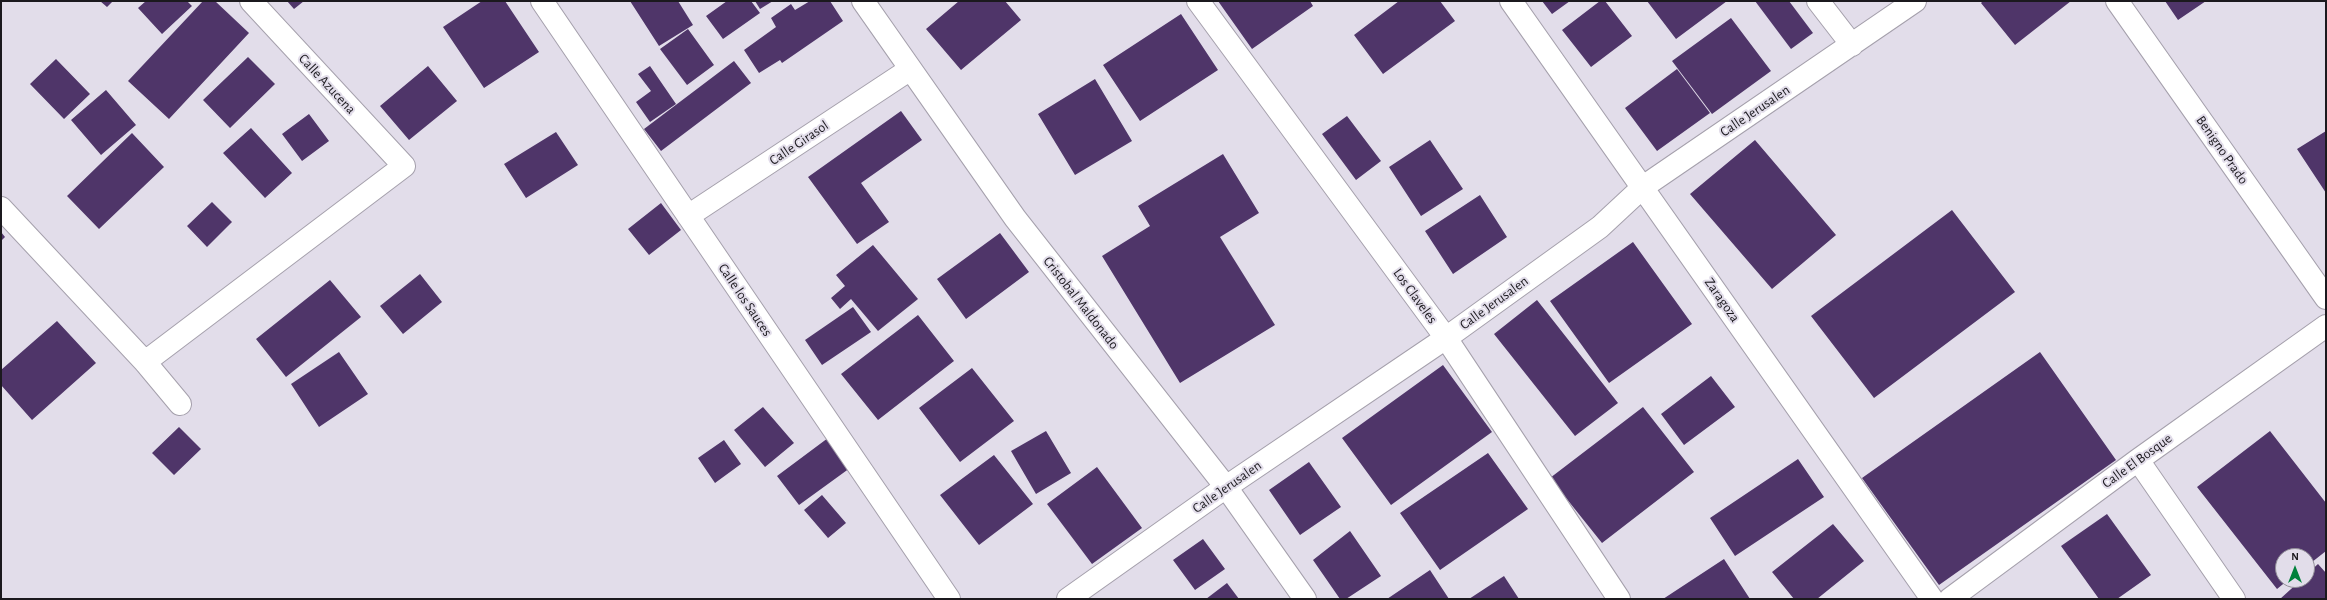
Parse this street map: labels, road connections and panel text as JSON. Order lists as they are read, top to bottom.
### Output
{
  "streets": {
    "street": [
      "Calle Azucena",
      "Calle Jerusalen",
      "Calle Girasol",
      "Benigno Prado",
      "Los Claveles",
      "Calle los Sauces",
      "Zaragoza",
      "Cristobal Maldonado",
      "Calle El Bosque"
    ]
  },
  "crossings": [
    ["Calle Jerusalen", "Los Claveles"],
    ["Calle Jerusalen", "Zaragoza"],
    ["Calle Jerusalen", "Cristobal Maldonado"],
    ["Calle Girasol", "Calle los Sauces"],
    ["Calle Girasol", "Cristobal Maldonado"]
  ],
  "north": "top"
}
